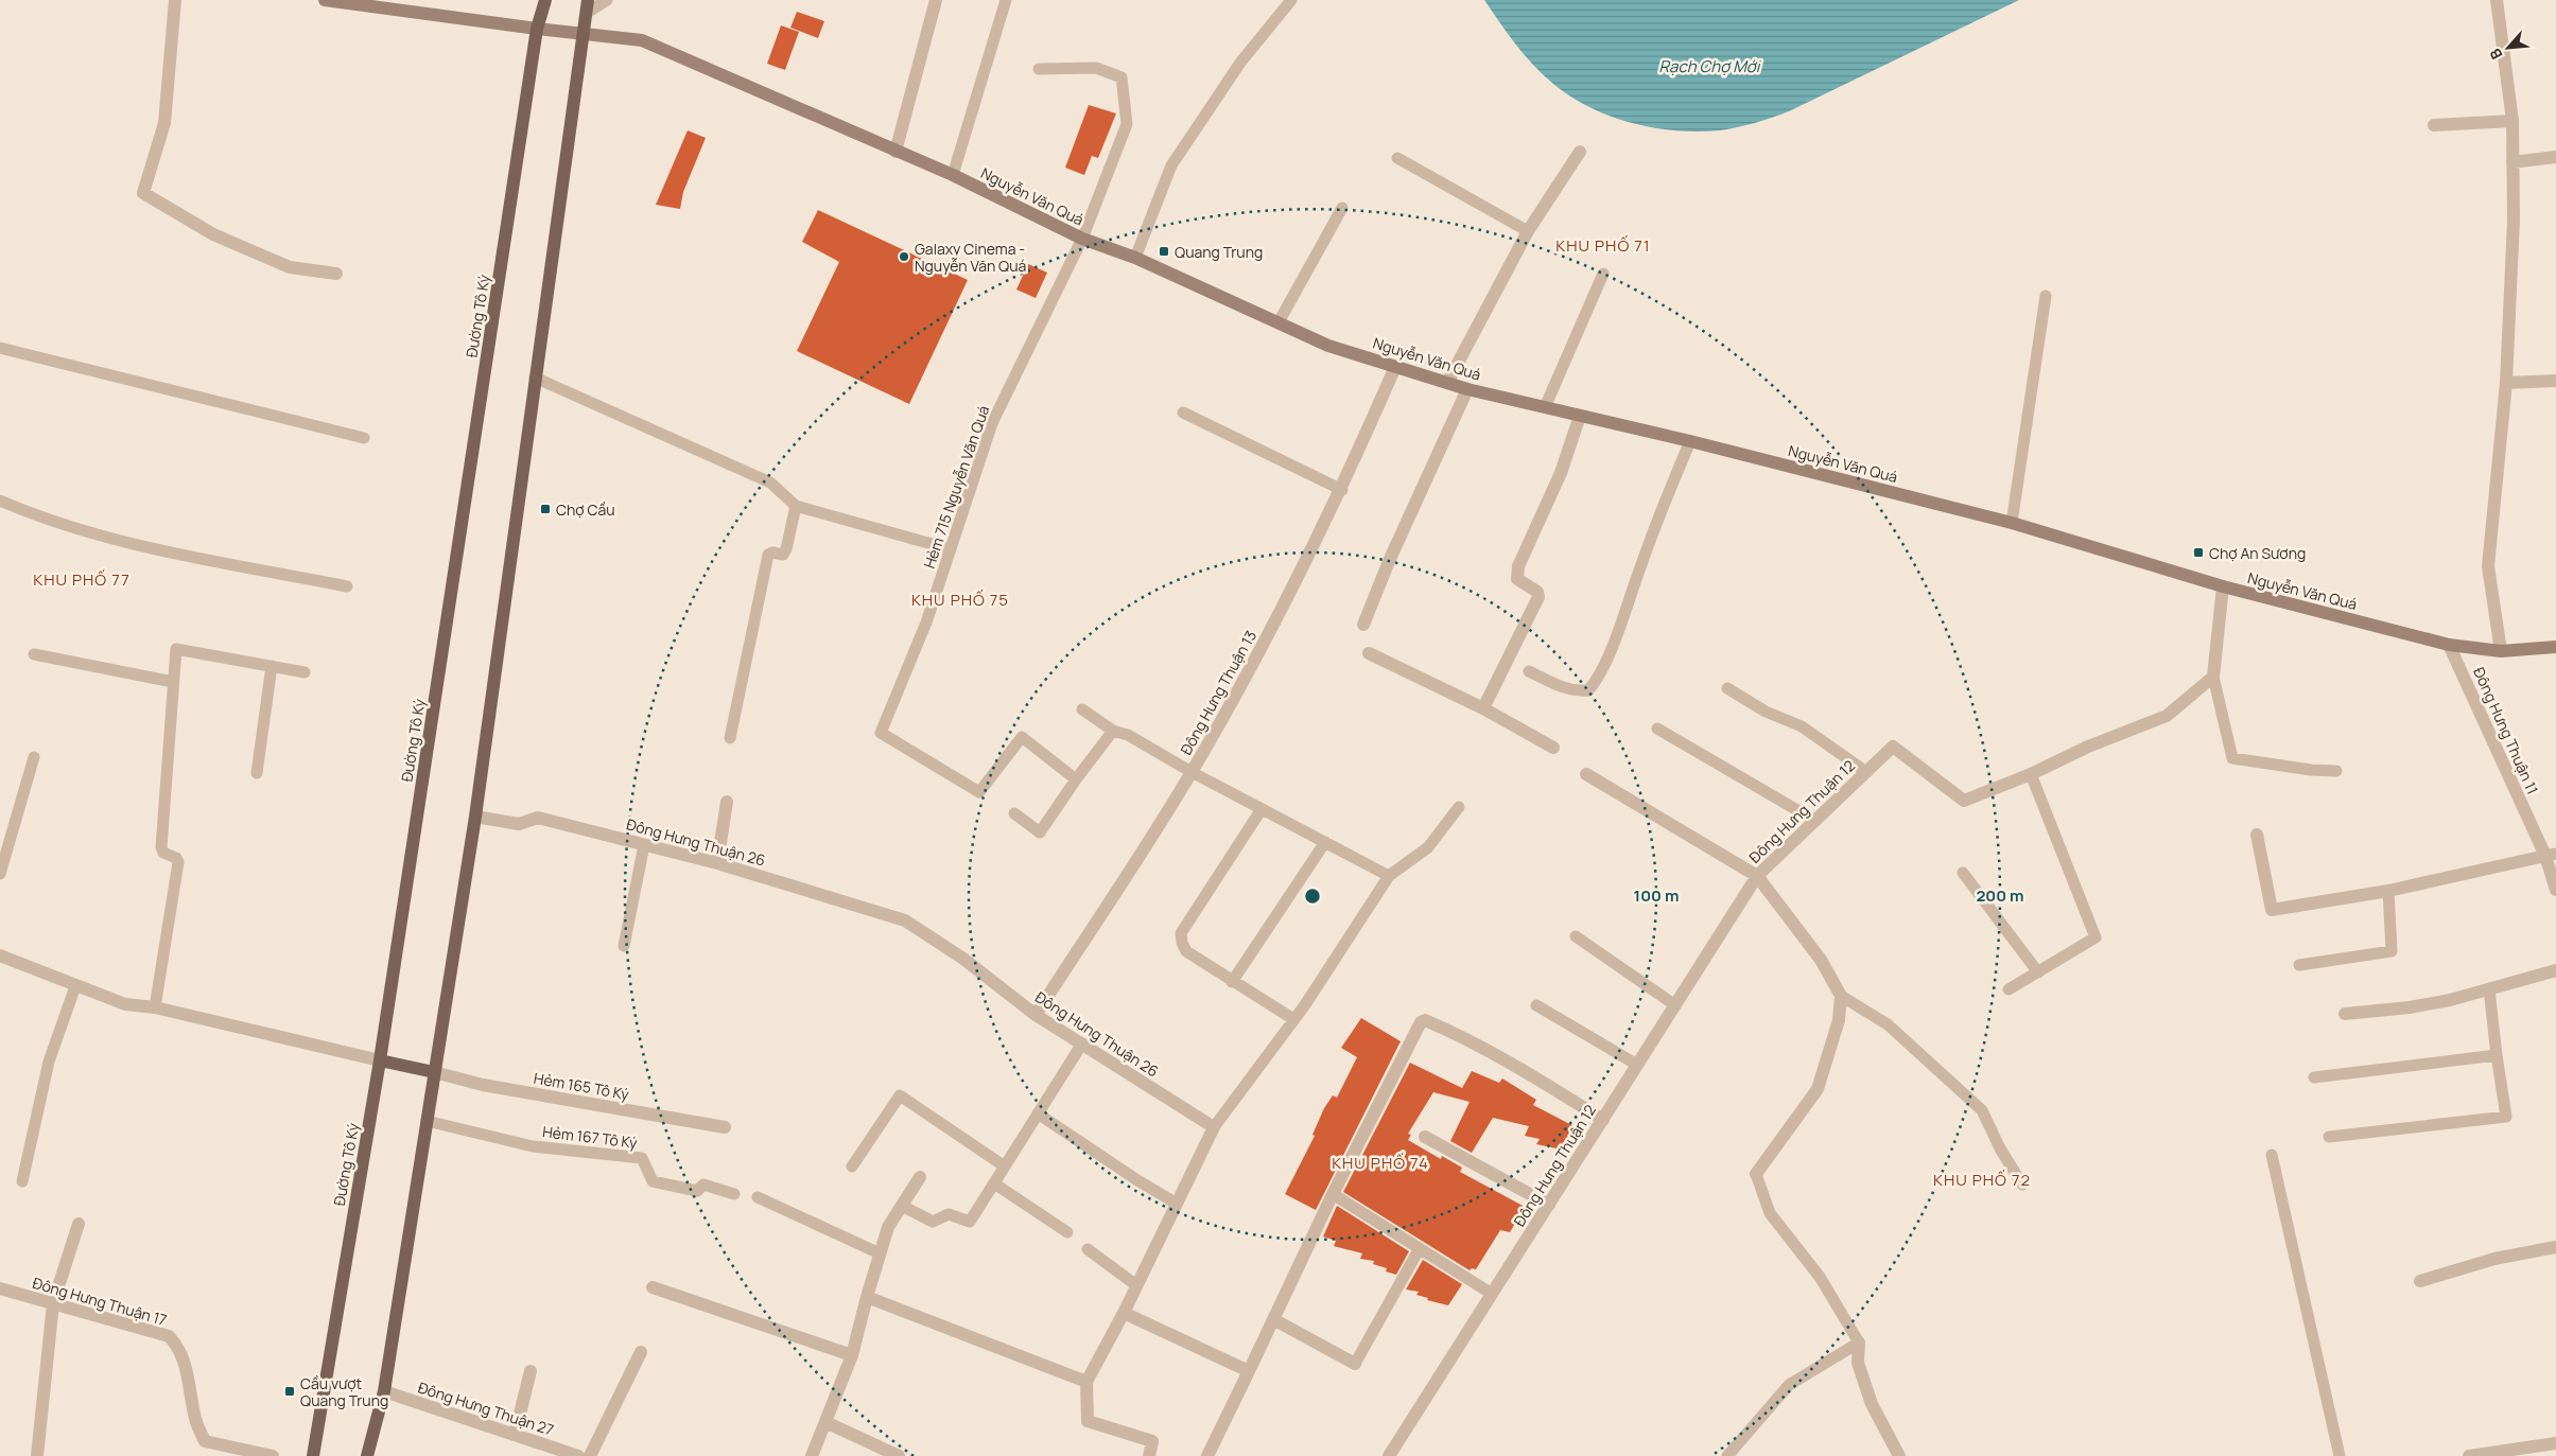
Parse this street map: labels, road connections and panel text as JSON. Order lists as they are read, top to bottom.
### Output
{
  "streets": {
    "main road": ["Nguyễn Văn Quá", "Đường Tô Ký"],
    "street": [
      "Đông Hưng Thuận 13",
      "Đông Hưng Thuận 11",
      "Đông Hưng Thuận 12",
      "Đông Hưng Thuận 26",
      "Hẻm 165 Tô Ký",
      "Đông Hưng Thuận 17",
      "Đông Hưng Thuận 27"
    ],
    "lane": ["Hẻm 715 Nguyễn Văn Quá", "Hẻm 167 Tô Ký"]
  },
  "crossings": [
    ["Nguyễn Văn Quá", "Đường Tô Ký"],
    ["Nguyễn Văn Quá", "Hẻm 715 Nguyễn Văn Quá"],
    ["Nguyễn Văn Quá", "Đông Hưng Thuận 13"],
    ["Nguyễn Văn Quá", "Đông Hưng Thuận 11"],
    ["Đông Hưng Thuận 13", "Đông Hưng Thuận 26"]
  ],
  "districts": [
    "KHU PHỐ 71",
    "KHU PHỐ 77",
    "KHU PHỐ 75",
    "KHU PHỐ 74",
    "KHU PHỐ 72"
  ],
  "water": ["Rạch Chợ Mới"],
  "places": {
    "transit": [
      "Quang Trung",
      "Chợ Cầu",
      "Chợ An Sương",
      "Cầu vượt Quang Trung"
    ],
    "other": ["Galaxy Cinema - Nguyễn Văn Quá"]
  },
  "north": "bottom left",
  "rings": ["100 m", "200 m"]
}
